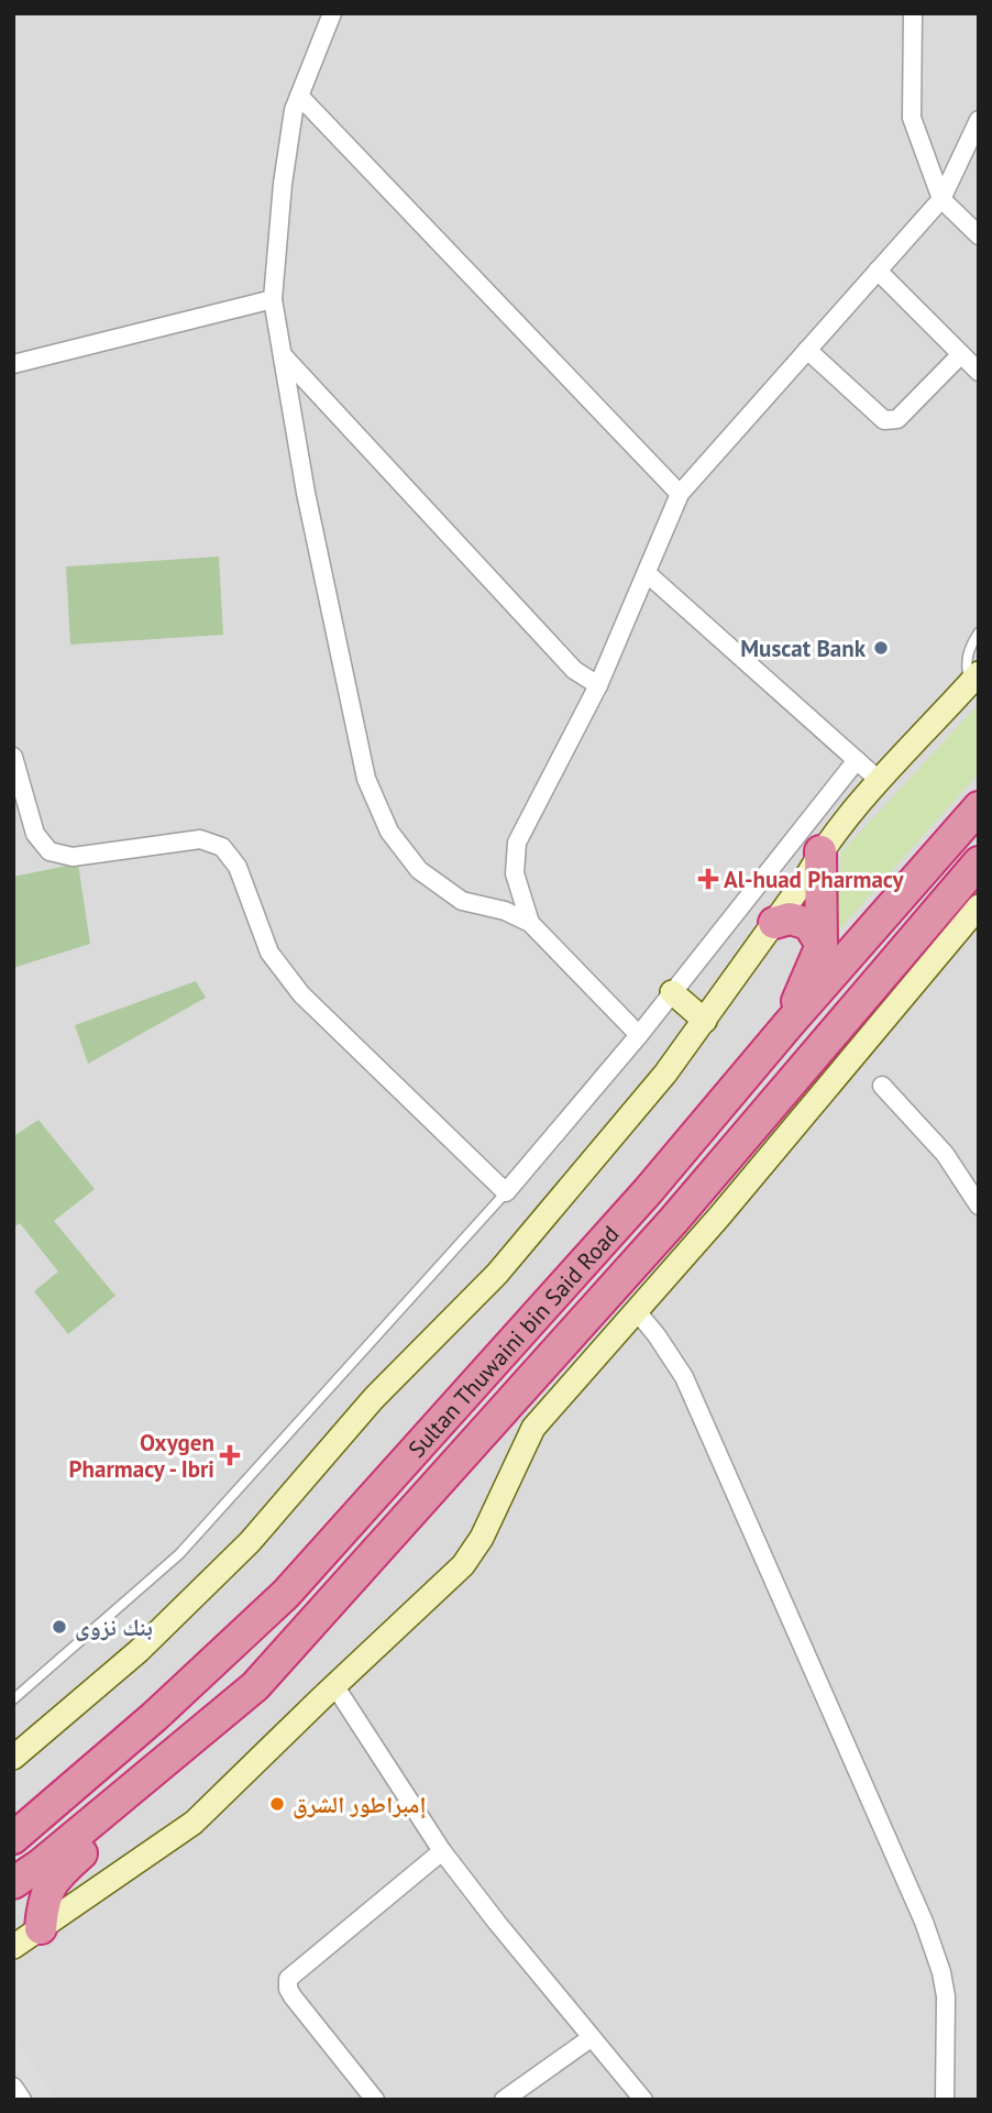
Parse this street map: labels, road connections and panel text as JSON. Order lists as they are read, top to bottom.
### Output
{
  "streets": {
    "highway": ["Sultan Thuwaini bin Said Road"]
  },
  "places": {
    "other": ["Muscat Bank", "بنك نزوى", "إمبراطور الشرق"],
    "health": ["Al-huad Pharmacy", "Oxygen Pharmacy - Ibri"]
  }
}
